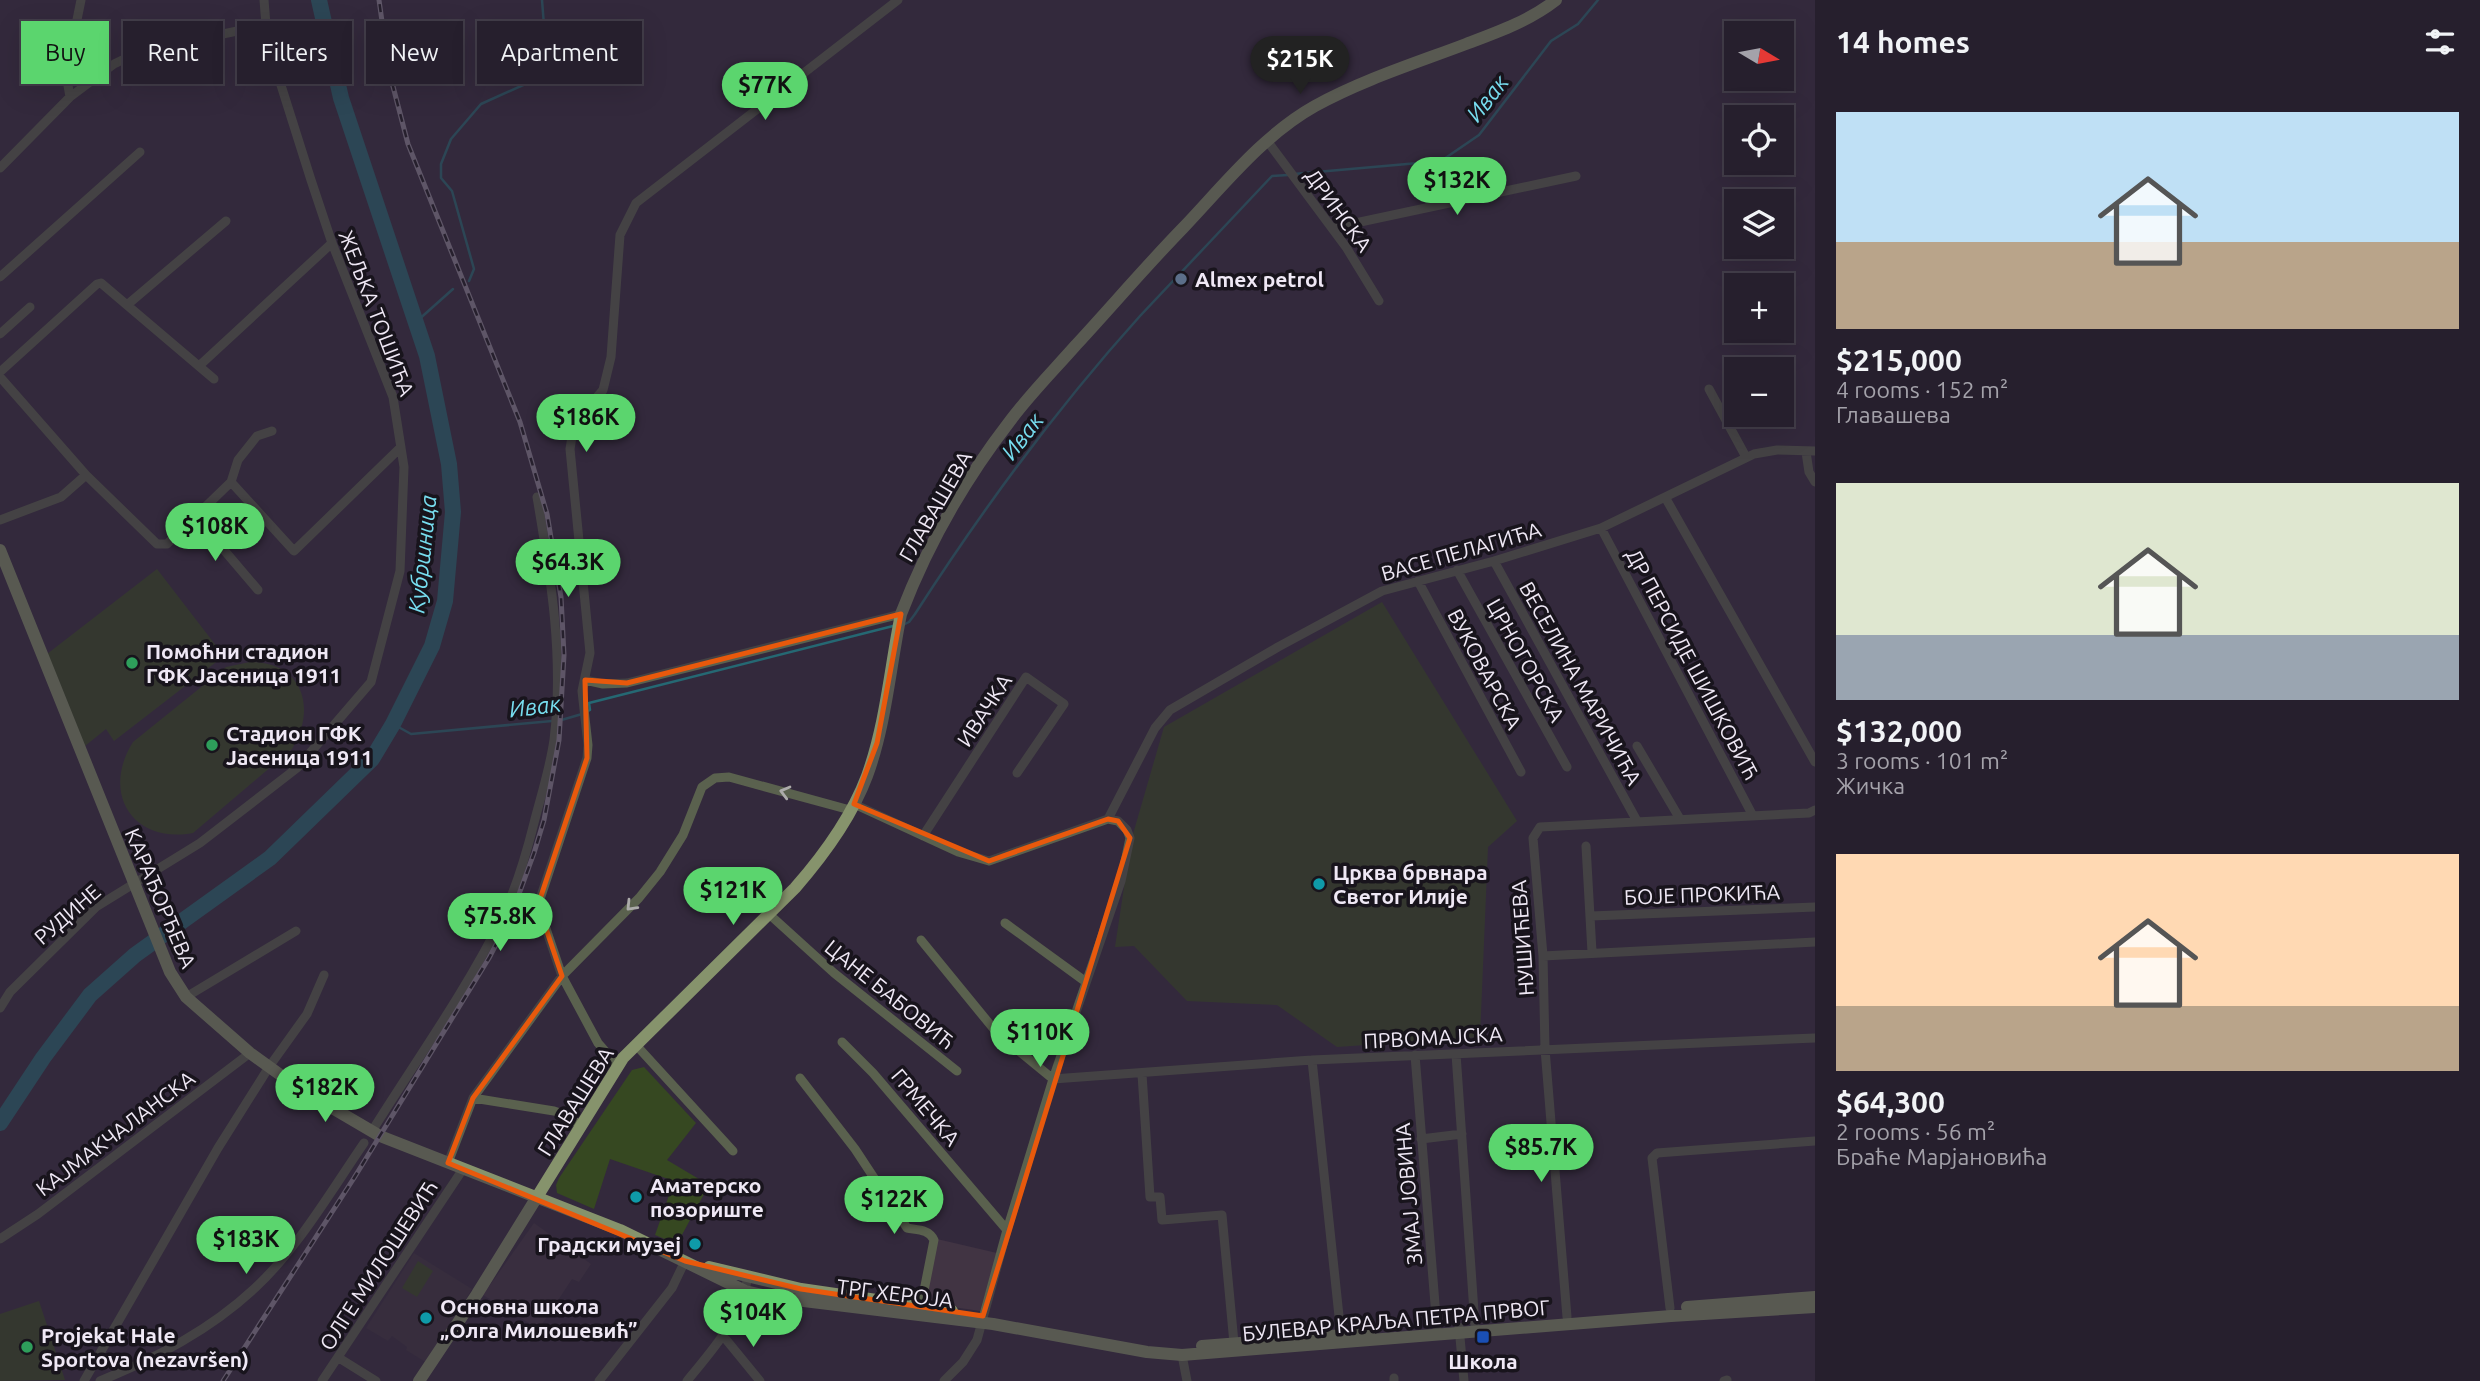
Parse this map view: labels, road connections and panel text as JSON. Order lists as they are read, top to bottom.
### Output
{
  "streets": {
    "main road": [
      "ГЛАВАШЕВА",
      "КАРАЂОРЂЕВА",
      "ТРГ ХЕРОЈА",
      "БУЛЕВАР КРАЉА ПЕТРА ПРВОГ"
    ],
    "street": [
      "ДРИНСКА",
      "ЖЕЉКА ТОШИЋА",
      "ВАСЕ ПЕЛАГИЋА",
      "ЦРНОГОРСКА",
      "ДР ПЕРСИДЕ ШИШКОВИЋ",
      "ВУКОВАРСКА",
      "ВЕСЕЛИНА МАРИЧИЋА",
      "ИВАЧКА",
      "БОЈЕ ПРОКИЋА",
      "РУДИНЕ",
      "НУШИЋЕВА",
      "ЦАНЕ БАБОВИЋ",
      "ПРВОМАЈСКА",
      "ГРМЕЧКА",
      "КАЈМАКЧАЛАНСКА",
      "ЗМАЈ ЈОВИНА",
      "ОЛГЕ МИЛОШЕВИЋ"
    ]
  },
  "crossings": [
    ["ДРИНСКА", "ГЛАВАШЕВА"],
    ["ЖЕЉКА ТОШИЋА", "КАРАЂОРЂЕВА"],
    ["ЖЕЉКА ТОШИЋА", "РУДИНЕ"],
    ["ГЛАВАШЕВА", "КАРАЂОРЂЕВА"],
    ["ГЛАВАШЕВА", "ЦАНЕ БАБОВИЋ"],
    ["ГЛАВАШЕВА", "ТРГ ХЕРОЈА"],
    ["ВАСЕ ПЕЛАГИЋА", "ЦРНОГОРСКА"],
    ["ВАСЕ ПЕЛАГИЋА", "ДР ПЕРСИДЕ ШИШКОВИЋ"],
    ["ВАСЕ ПЕЛАГИЋА", "ВУКОВАРСКА"],
    ["ВАСЕ ПЕЛАГИЋА", "ВЕСЕЛИНА МАРИЧИЋА"],
    ["ВЕСЕЛИНА МАРИЧИЋА", "НУШИЋЕВА"],
    ["КАРАЂОРЂЕВА", "РУДИНЕ"],
    ["КАРАЂОРЂЕВА", "КАЈМАКЧАЛАНСКА"],
    ["КАРАЂОРЂЕВА", "ОЛГЕ МИЛОШЕВИЋ"],
    ["КАРАЂОРЂЕВА", "ТРГ ХЕРОЈА"],
    ["НУШИЋЕВА", "ПРВОМАЈСКА"],
    ["НУШИЋЕВА", "БУЛЕВАР КРАЉА ПЕТРА ПРВОГ"],
    ["ПРВОМАЈСКА", "ЗМАЈ ЈОВИНА"],
    ["ЗМАЈ ЈОВИНА", "БУЛЕВАР КРАЉА ПЕТРА ПРВОГ"],
    ["ТРГ ХЕРОЈА", "БУЛЕВАР КРАЉА ПЕТРА ПРВОГ"]
  ],
  "water": ["Ивак", "Кубршница"],
  "places": {
    "other": [
      "Almex petrol",
      "Помоћни стадион ГФК Јасеница 1911",
      "Стадион ГФК Јасеница 1911",
      "Црква брвнара Светог Илије",
      "Аматерско позориште",
      "Градски музеј",
      "Основна школа „Олга Милошевић”",
      "Projekat Hale Sportova (nezavršen)"
    ],
    "transit": ["Школа"]
  },
  "north": "right",
  "page": {
    "heading": "14 homes",
    "map_buttons": ["+", "−"],
    "chip": [
      "Buy",
      "Rent",
      "Filters",
      "New",
      "Apartment"
    ],
    "price": [
      "$215K",
      "$77K",
      "$132K",
      "$186K",
      "$108K",
      "$64.3K",
      "$121K",
      "$75.8K",
      "$110K",
      "$182K",
      "$85.7K",
      "$122K",
      "$183K",
      "$104K"
    ],
    "list": [
      {
        "name": "$215,000",
        "note": "4 rooms · 152 m² · Главашева"
      },
      {
        "name": "$132,000",
        "note": "3 rooms · 101 m² · Жичка"
      },
      {
        "name": "$64,300",
        "note": "2 rooms · 56 m² · Браће Марјановића"
      }
    ]
  }
}
